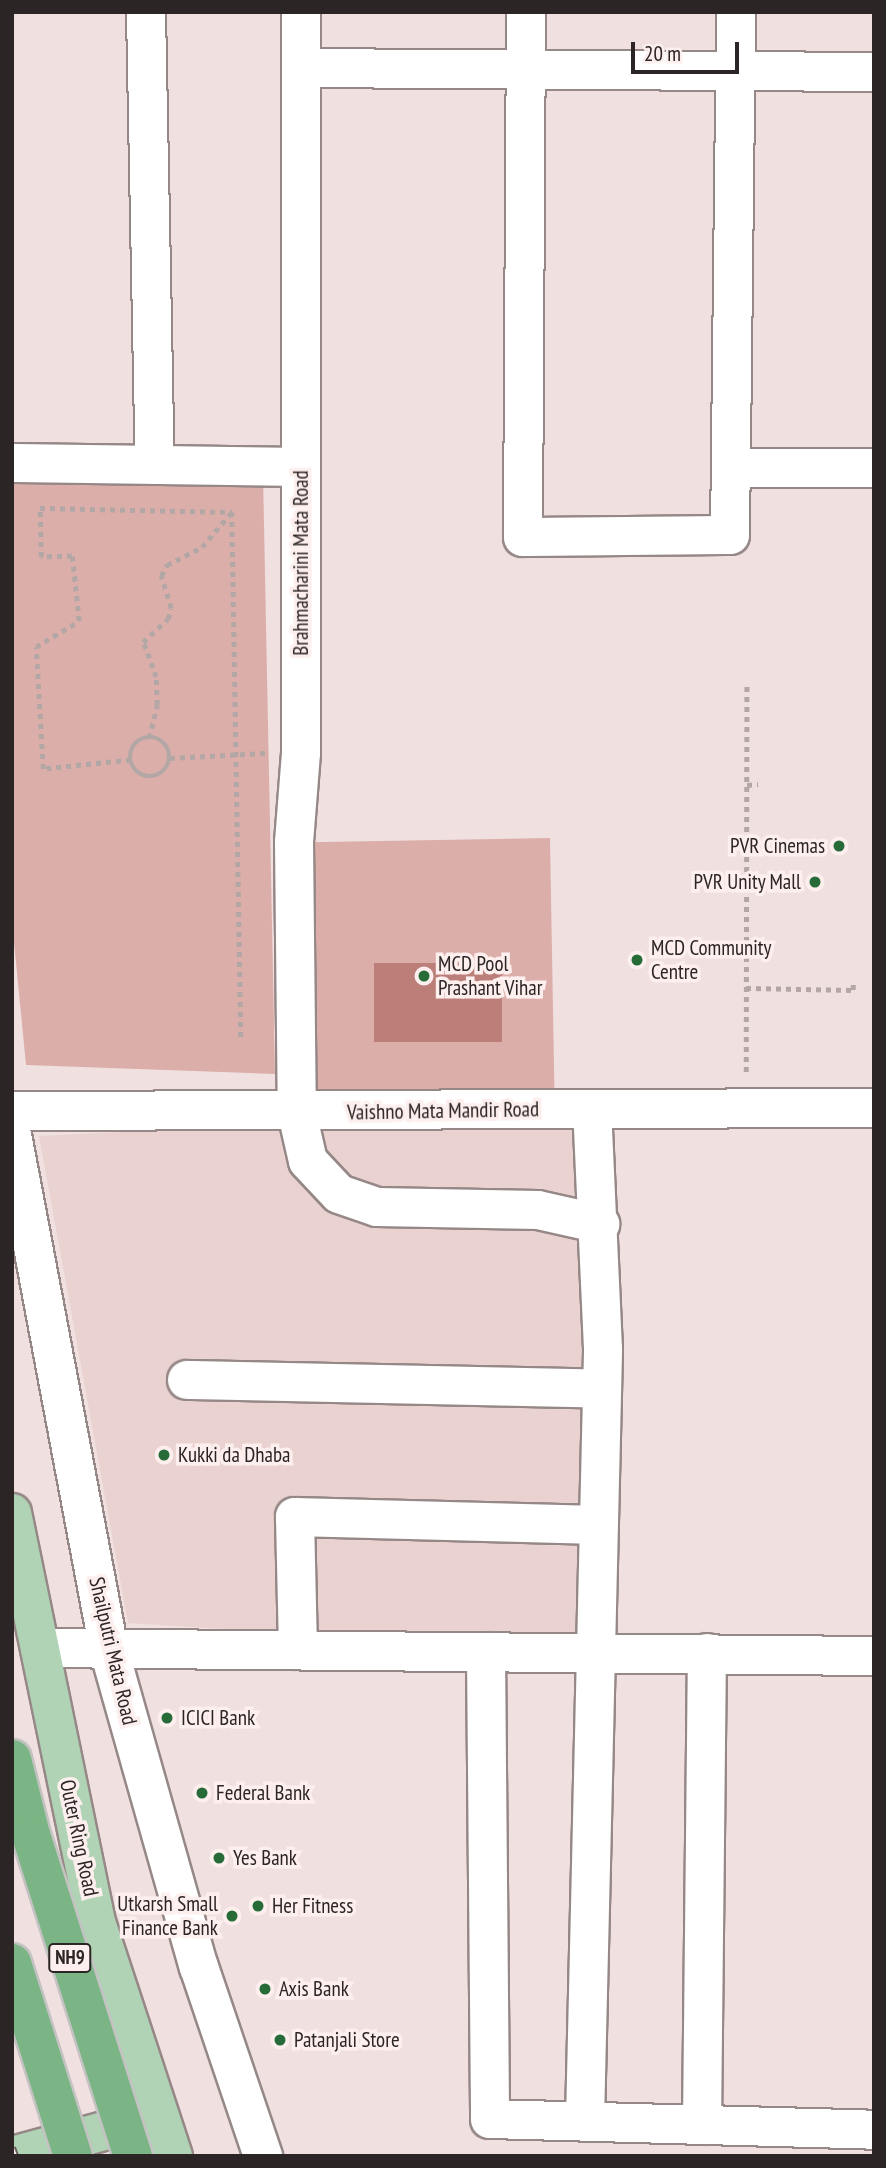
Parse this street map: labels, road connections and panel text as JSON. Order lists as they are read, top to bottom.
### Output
{
  "streets": {
    "highway": ["Outer Ring Road", "NH9"],
    "street": ["Brahmacharini Mata Road", "Vaishno Mata Mandir Road", "Shailputri Mata Road"]
  },
  "crossings": [
    ["Brahmacharini Mata Road", "Vaishno Mata Mandir Road"]
  ],
  "places": [
    "PVR Cinemas",
    "PVR Unity Mall",
    "MCD Community Centre",
    "MCD Pool Prashant Vihar",
    "Kukki da Dhaba",
    "ICICI Bank",
    "Federal Bank",
    "Yes Bank",
    "Her Fitness",
    "Utkarsh Small Finance Bank",
    "Axis Bank",
    "Patanjali Store"
  ],
  "scale_bar": "20 m"
}
